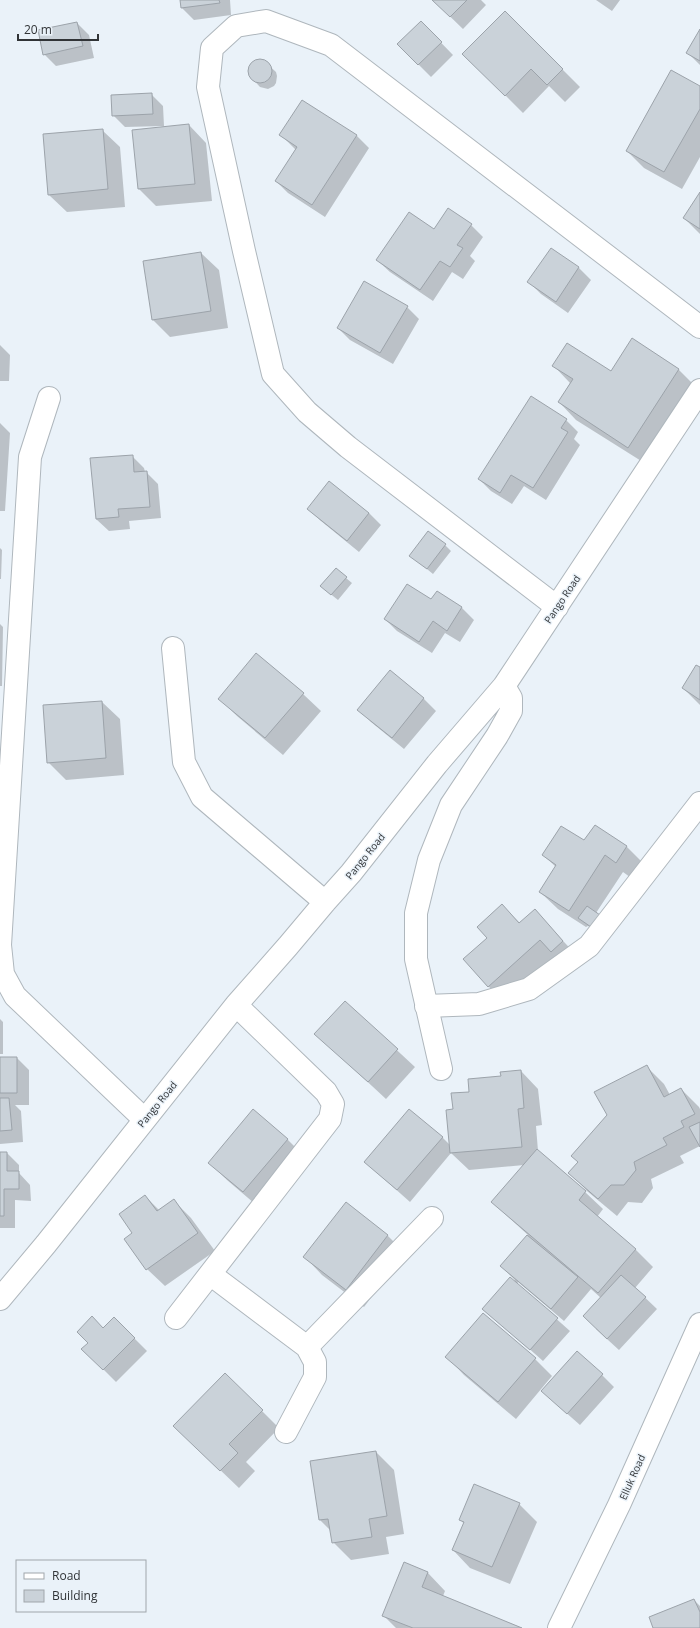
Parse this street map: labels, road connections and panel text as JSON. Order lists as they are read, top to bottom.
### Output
{
  "streets": {
    "street": ["Pango Road", "Elluk Road"]
  },
  "legend": ["Road", "Building"],
  "scale_bar": "20 m"
}
